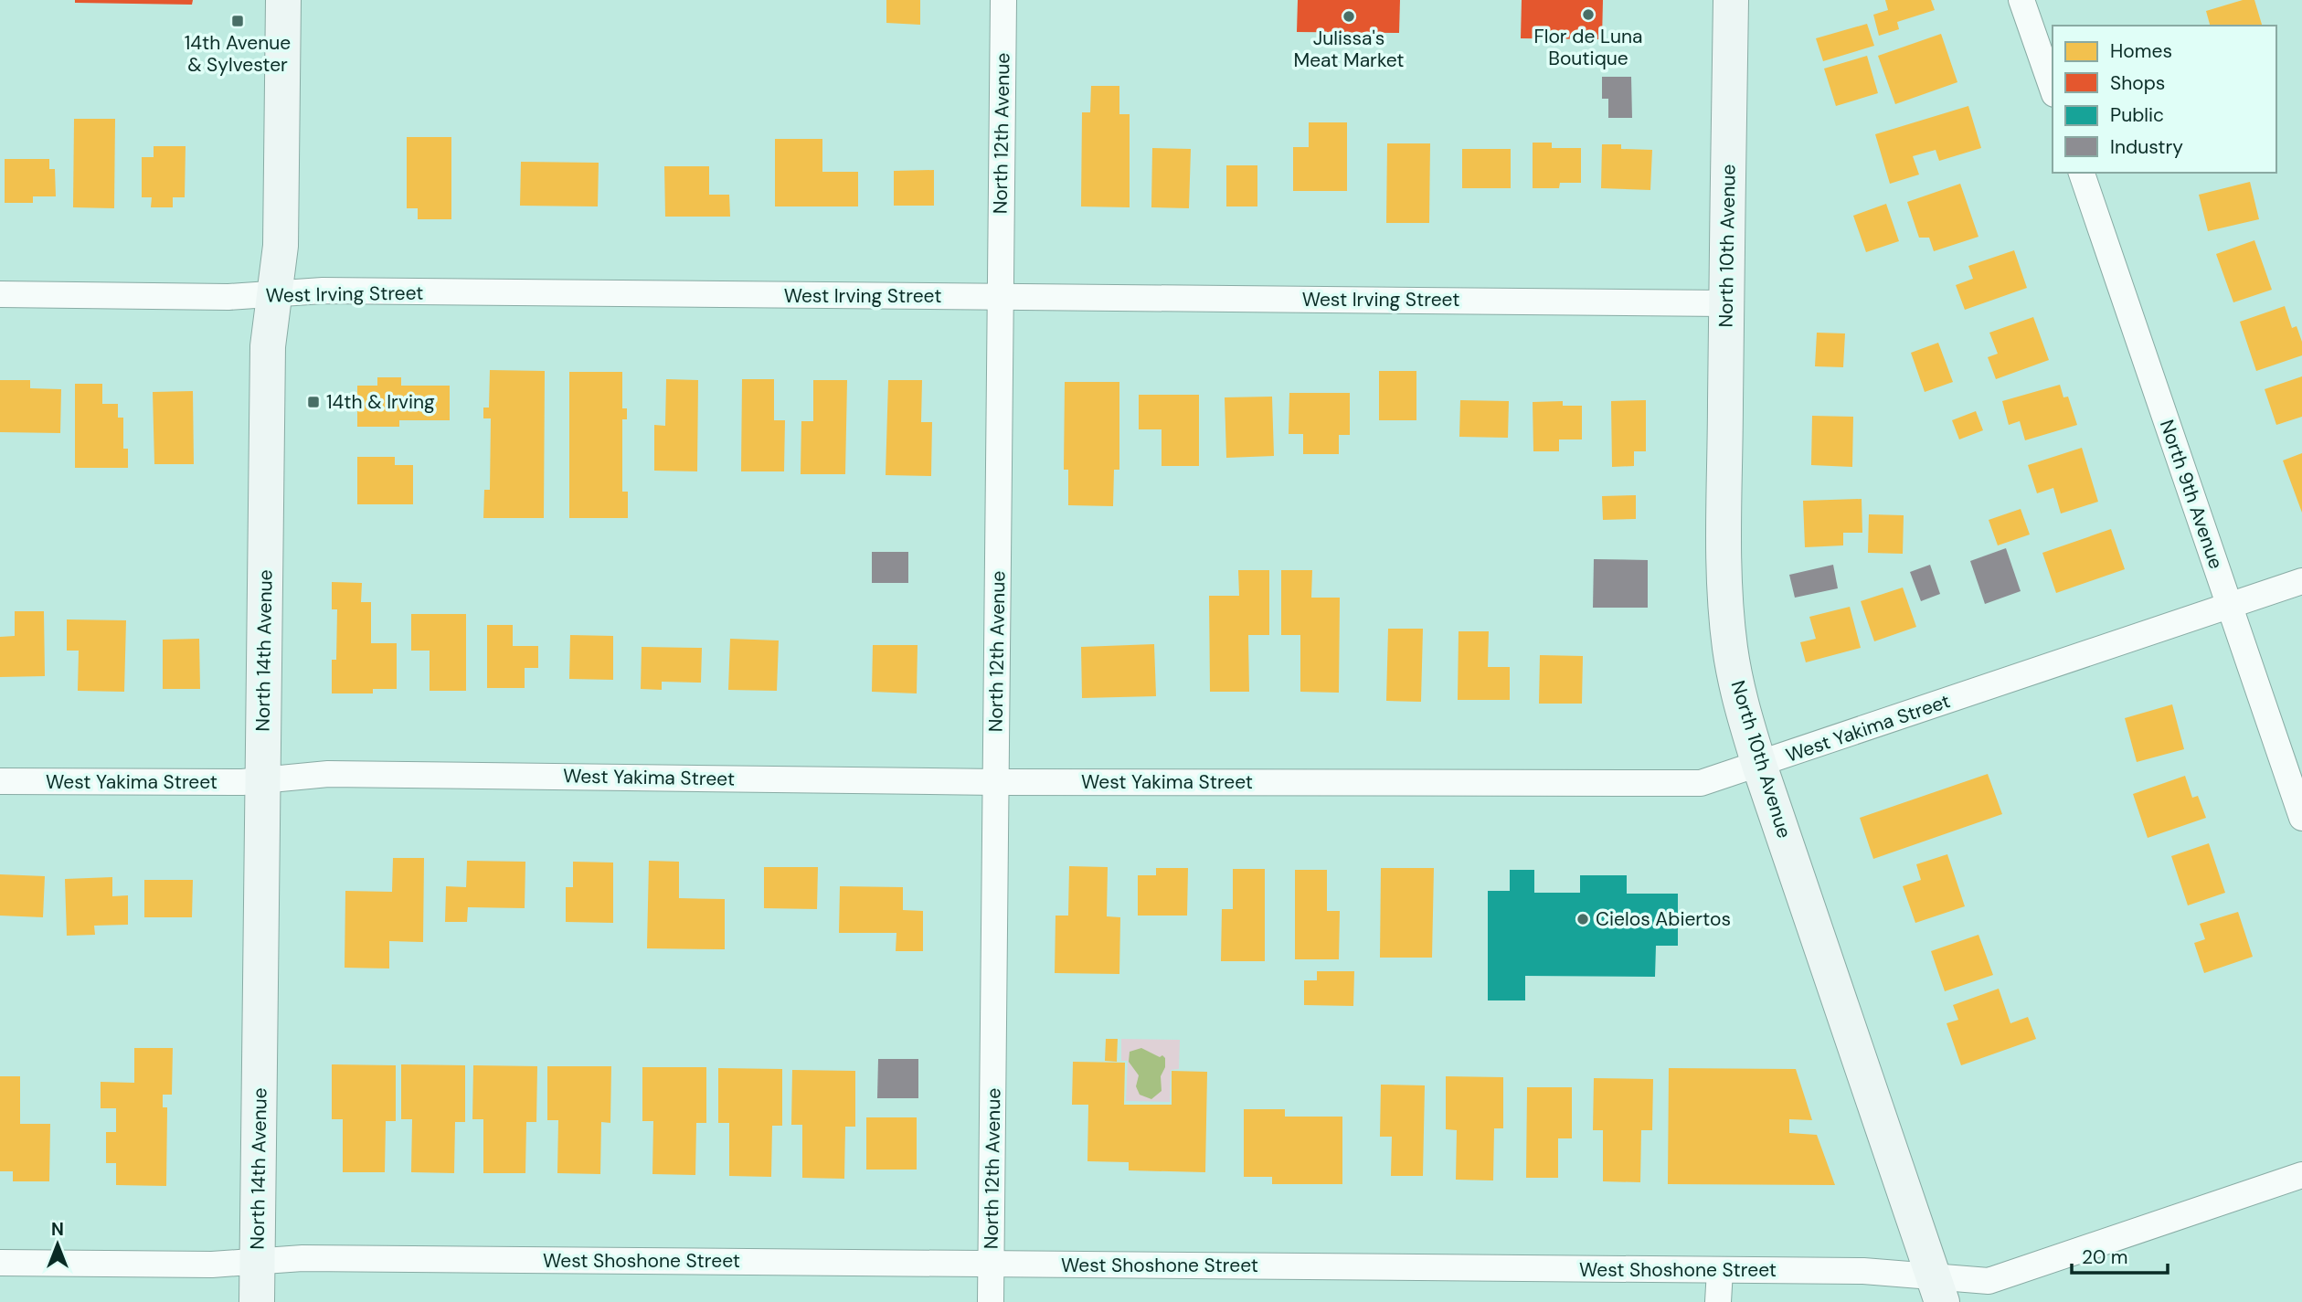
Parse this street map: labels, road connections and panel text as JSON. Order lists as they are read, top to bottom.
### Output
{
  "streets": {
    "street": [
      "North 12th Avenue",
      "North 10th Avenue",
      "West Irving Street",
      "North 9th Avenue",
      "North 14th Avenue",
      "West Yakima Street",
      "West Shoshone Street"
    ]
  },
  "crossings": [
    ["North 12th Avenue", "West Irving Street"],
    ["North 12th Avenue", "West Yakima Street"],
    ["North 12th Avenue", "West Shoshone Street"],
    ["North 10th Avenue", "West Irving Street"],
    ["North 10th Avenue", "West Yakima Street"],
    ["North 10th Avenue", "West Shoshone Street"],
    ["West Irving Street", "North 14th Avenue"],
    ["North 9th Avenue", "West Yakima Street"],
    ["North 14th Avenue", "West Yakima Street"],
    ["North 14th Avenue", "West Shoshone Street"]
  ],
  "places": {
    "other": ["Flor de Luna Boutique", "Julissa's Meat Market", "Cielos Abiertos"],
    "transit": ["14th Avenue & Sylvester", "14th & Irving"]
  },
  "legend": [
    "Homes",
    "Shops",
    "Public",
    "Industry"
  ],
  "scale_bar": "20 m",
  "north": "top"
}
